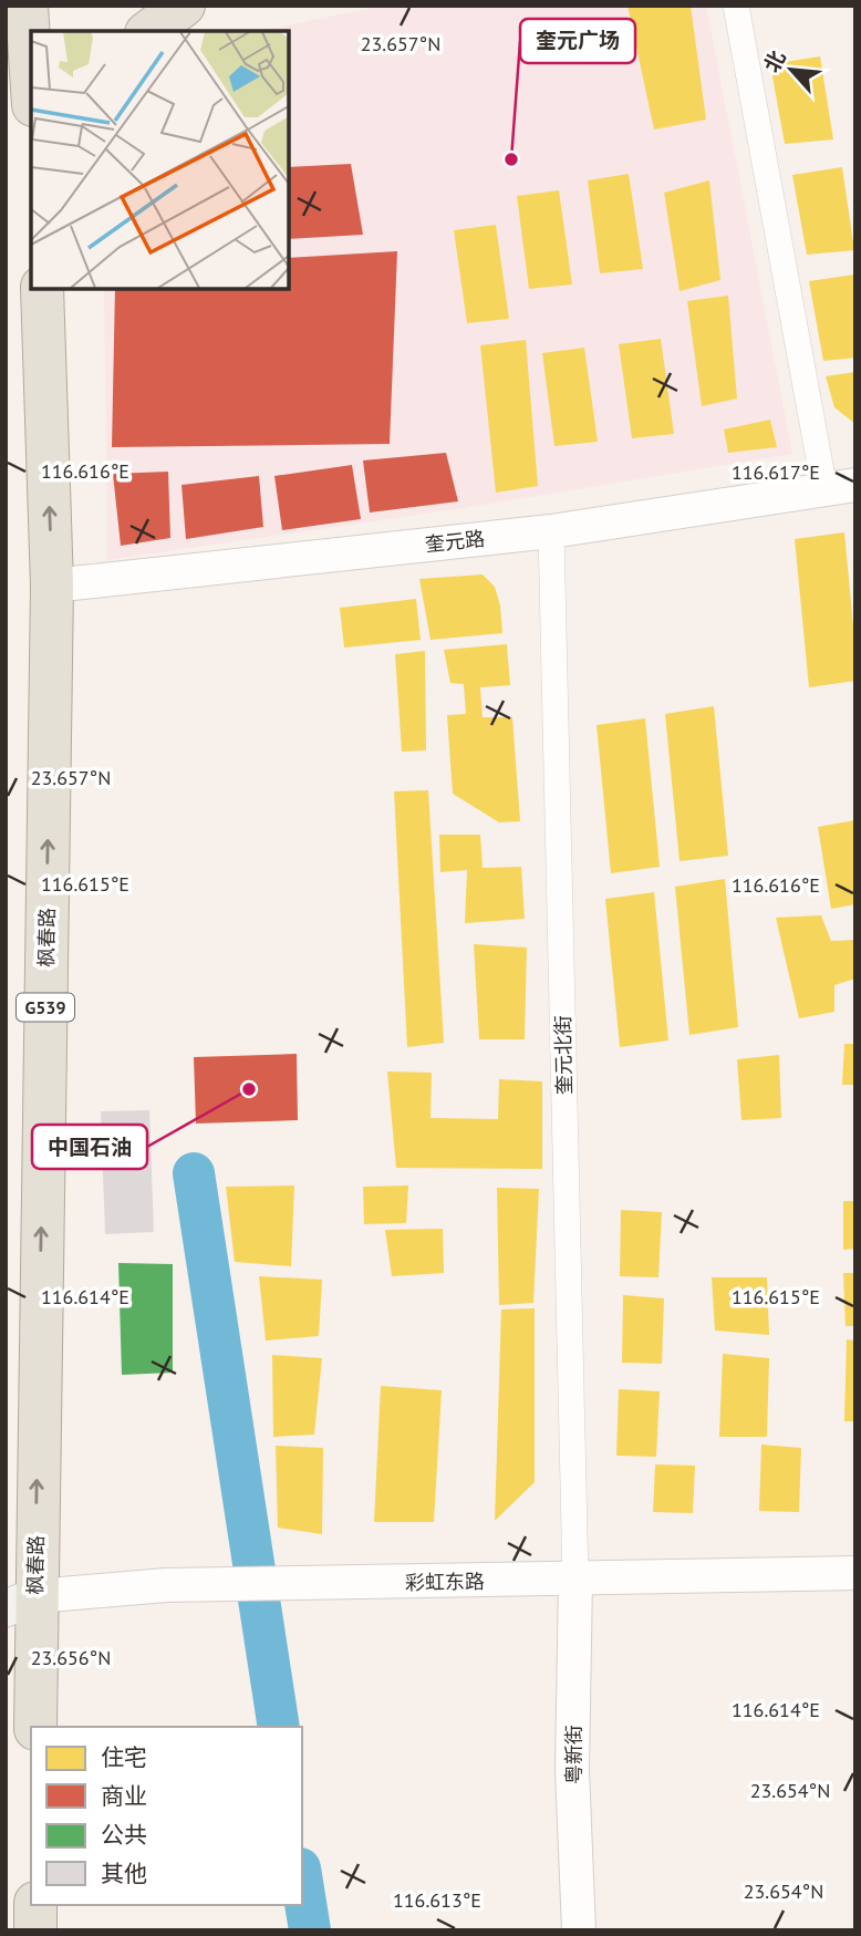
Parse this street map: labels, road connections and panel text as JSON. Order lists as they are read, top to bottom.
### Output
{
  "streets": {
    "highway": ["枫春路", "G539"],
    "street": [
      "奎元路",
      "奎元北街",
      "彩虹东路",
      "粤新街"
    ]
  },
  "crossings": [
    ["奎元路", "枫春路"],
    ["奎元路", "奎元北街"],
    ["枫春路", "彩虹东路"],
    ["奎元北街", "彩虹东路"],
    ["奎元北街", "粤新街"],
    ["彩虹东路", "粤新街"]
  ],
  "one_way": ["枫春路"],
  "places": ["奎元广场", "中国石油"],
  "legend": [
    "住宅",
    "商业",
    "公共",
    "其他"
  ],
  "north": "top left",
  "coordinates": [
    "23.657°N",
    "116.616°E",
    "116.617°E",
    "116.615°E",
    "116.614°E",
    "23.656°N",
    "23.654°N",
    "116.613°E"
  ]
}
